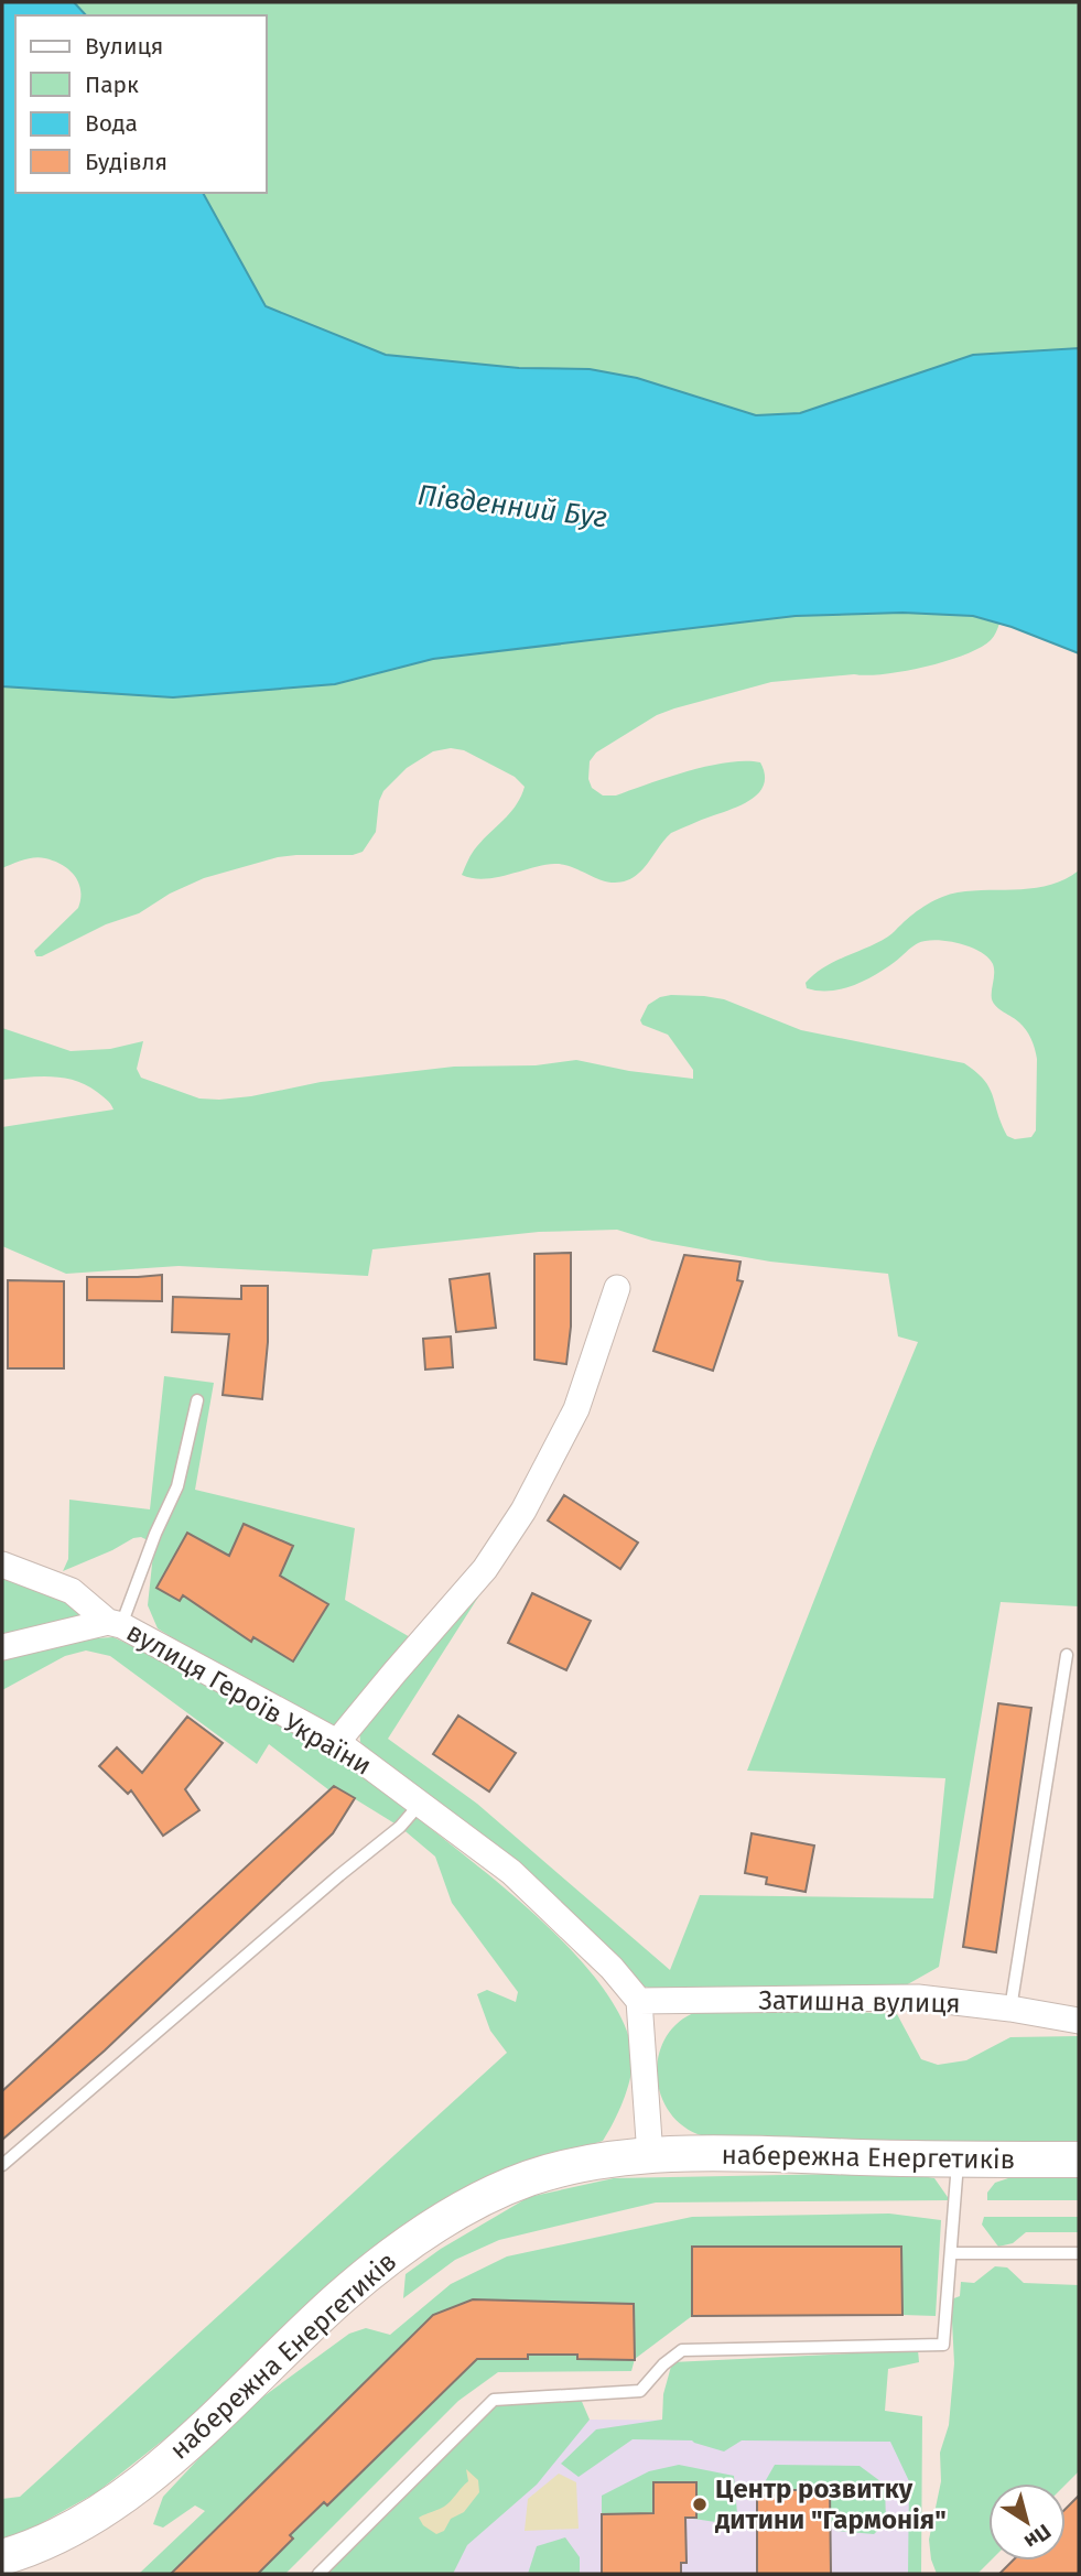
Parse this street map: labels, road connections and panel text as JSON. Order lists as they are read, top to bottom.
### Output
{
  "streets": {
    "street": ["вулиця Героїв України", "Затишна вулиця", "набережна Енергетиків"]
  },
  "crossings": [
    ["вулиця Героїв України", "Затишна вулиця"]
  ],
  "water": ["Південний Буг"],
  "places": ["Центр розвитку дитини \"Гармонія\""],
  "legend": [
    "Вулиця",
    "Парк",
    "Вода",
    "Будівля"
  ],
  "north": "bottom right"
}
